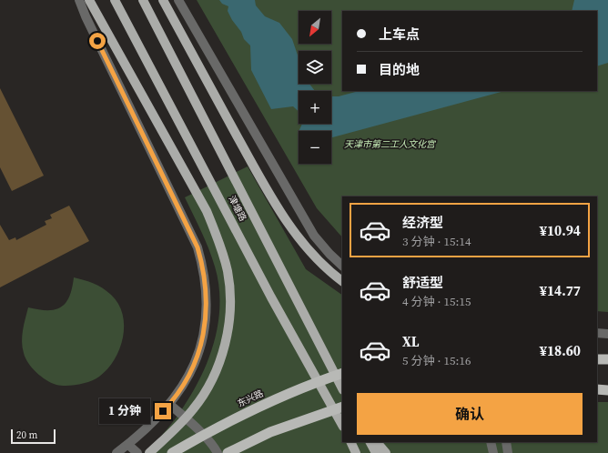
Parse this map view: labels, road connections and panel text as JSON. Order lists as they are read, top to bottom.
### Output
{
  "streets": {
    "highway": ["东兴路"],
    "main road": ["津塘路"]
  },
  "parks": ["天津市第二工人文化宫"],
  "scale_bar": "20 m",
  "north": "bottom left",
  "page": {
    "map_buttons": ["+", "−"],
    "banner": ["上车点", "目的地"],
    "list": [
      {
        "name": "经济型",
        "note": "3 分钟 · 15:14",
        "value": "¥10.94"
      },
      {
        "name": "舒适型",
        "note": "4 分钟 · 15:15",
        "value": "¥14.77"
      },
      {
        "name": "XL",
        "note": "5 分钟 · 15:16",
        "value": "¥18.60"
      }
    ],
    "buttons": "确认",
    "bubble": "1 分钟",
    "scale": "20 m"
  }
}
